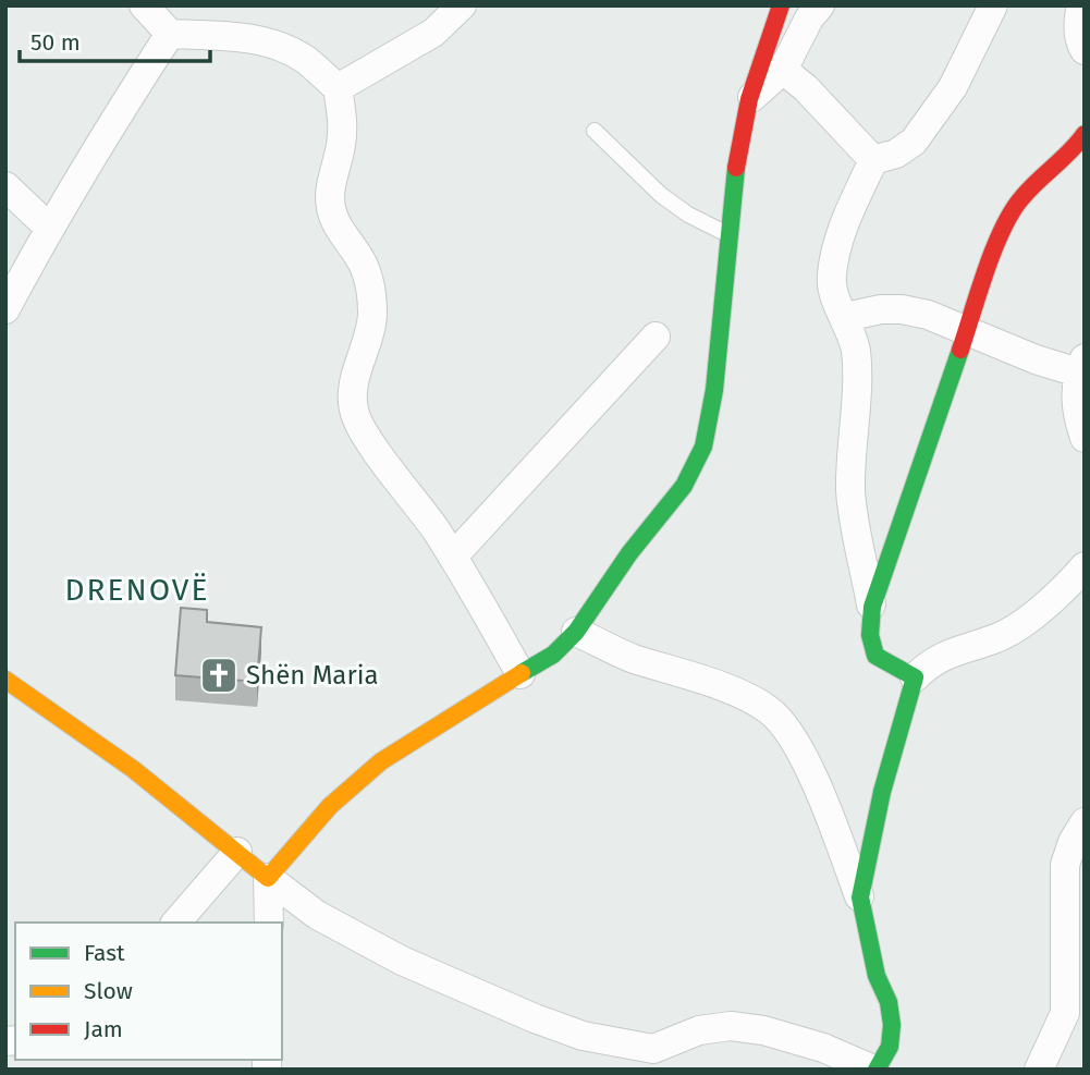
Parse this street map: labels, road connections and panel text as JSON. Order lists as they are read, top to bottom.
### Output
{
  "districts": ["DRENOVË"],
  "places": {
    "church": ["Shën Maria"]
  },
  "legend": ["Fast", "Slow", "Jam"],
  "scale_bar": "50 m"
}
